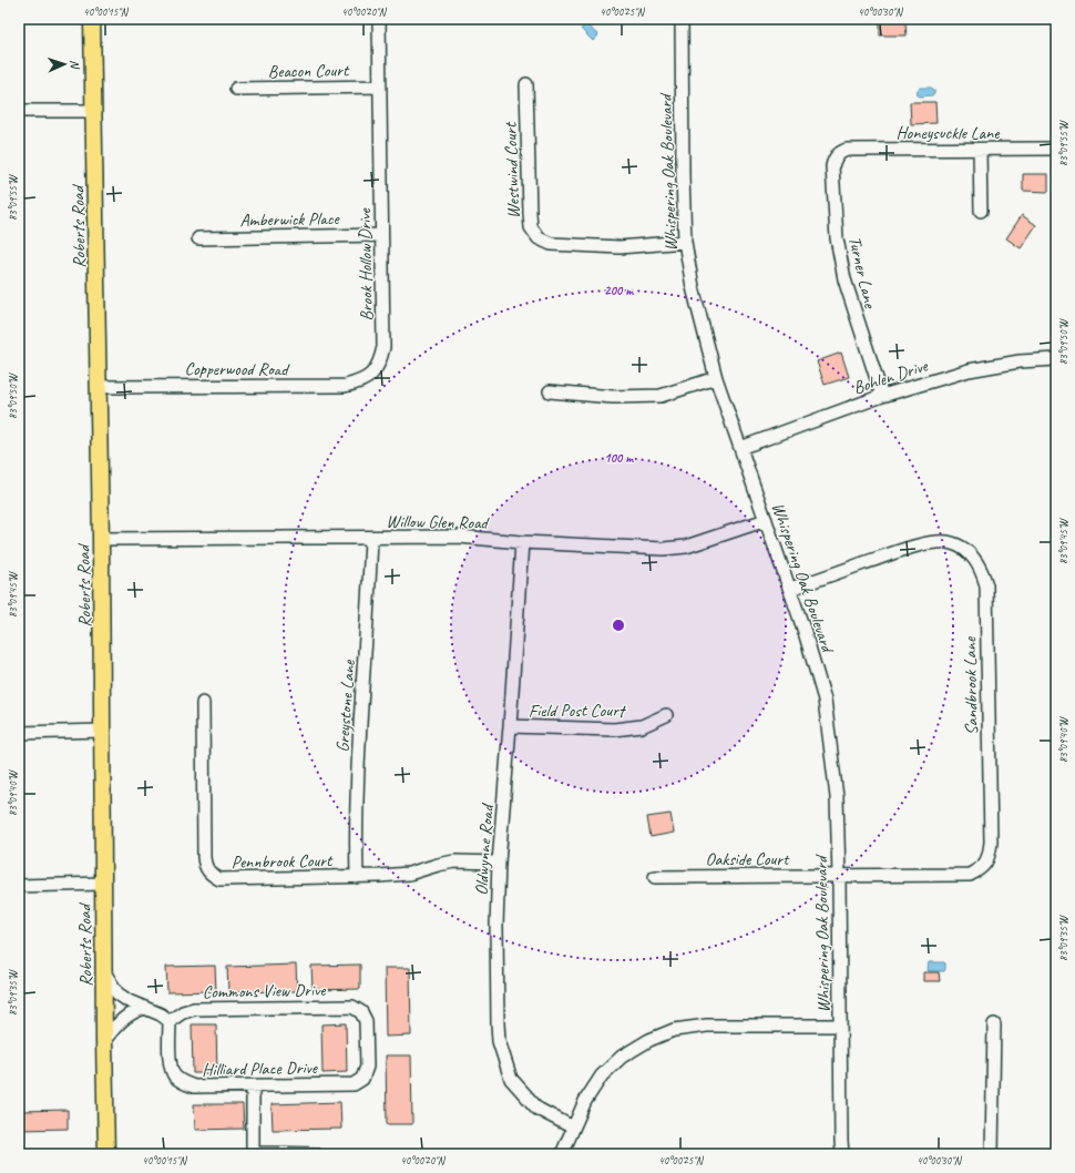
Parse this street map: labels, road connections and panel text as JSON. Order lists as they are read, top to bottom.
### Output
{
  "streets": {
    "main road": ["Roberts Road"],
    "street": [
      "Beacon Court",
      "Honeysuckle Lane",
      "Westwind Court",
      "Whispering Oak Boulevard",
      "Amberwick Place",
      "Brook Hollow Drive",
      "Turner Lane",
      "Copperwood Road",
      "Bohlen Drive",
      "Willow Glen Road",
      "Sandbrook Lane",
      "Greystone Lane",
      "Field Post Court",
      "Oldwynne Road",
      "Oakside Court",
      "Pennbrook Court",
      "Commons View Drive",
      "Hilliard Place Drive"
    ]
  },
  "crossings": [
    ["Beacon Court", "Brook Hollow Drive"],
    ["Honeysuckle Lane", "Turner Lane"],
    ["Westwind Court", "Whispering Oak Boulevard"],
    ["Whispering Oak Boulevard", "Bohlen Drive"],
    ["Whispering Oak Boulevard", "Willow Glen Road"],
    ["Whispering Oak Boulevard", "Sandbrook Lane"],
    ["Whispering Oak Boulevard", "Oakside Court"],
    ["Amberwick Place", "Brook Hollow Drive"],
    ["Roberts Road", "Copperwood Road"],
    ["Roberts Road", "Willow Glen Road"],
    ["Brook Hollow Drive", "Copperwood Road"],
    ["Turner Lane", "Bohlen Drive"],
    ["Willow Glen Road", "Greystone Lane"],
    ["Willow Glen Road", "Oldwynne Road"],
    ["Sandbrook Lane", "Oakside Court"],
    ["Greystone Lane", "Pennbrook Court"],
    ["Field Post Court", "Oldwynne Road"],
    ["Oldwynne Road", "Pennbrook Court"],
    ["Commons View Drive", "Hilliard Place Drive"]
  ],
  "north": "right",
  "coordinates": [
    "40°00'15\"N",
    "40°00'20\"N",
    "40°00'25\"N",
    "40°00'30\"N",
    "83°09'55\"W",
    "83°09'50\"W",
    "83°09'45\"W",
    "83°09'40\"W",
    "83°09'35\"W"
  ],
  "rings": ["200 m", "100 m"]
}
